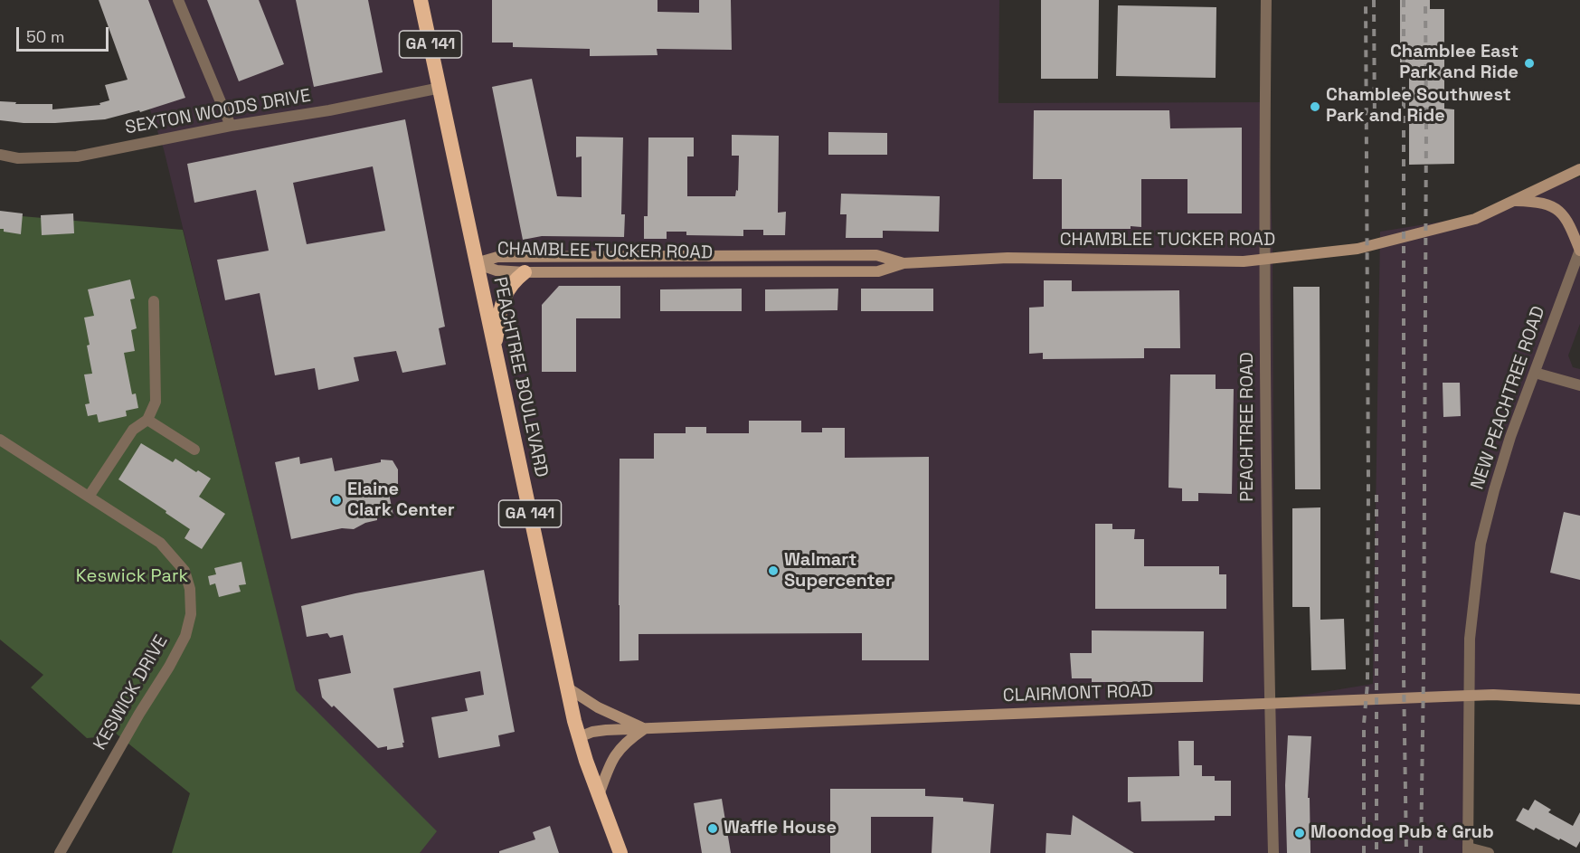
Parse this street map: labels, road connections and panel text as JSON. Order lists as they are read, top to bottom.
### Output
{
  "streets": {
    "highway": ["GA 141", "PEACHTREE BOULEVARD"],
    "main road": ["CHAMBLEE TUCKER ROAD", "CLAIRMONT ROAD"],
    "street": [
      "SEXTON WOODS DRIVE",
      "NEW PEACHTREE ROAD",
      "PEACHTREE ROAD",
      "KESWICK DRIVE"
    ]
  },
  "crossings": [
    ["SEXTON WOODS DRIVE", "PEACHTREE BOULEVARD"],
    ["CHAMBLEE TUCKER ROAD", "PEACHTREE BOULEVARD"],
    ["CHAMBLEE TUCKER ROAD", "PEACHTREE ROAD"],
    ["PEACHTREE BOULEVARD", "CLAIRMONT ROAD"],
    ["NEW PEACHTREE ROAD", "CLAIRMONT ROAD"]
  ],
  "parks": ["Keswick Park"],
  "places": [
    "Chamblee East Park and Ride",
    "Chamblee Southwest Park and Ride",
    "Elaine Clark Center",
    "Walmart Supercenter",
    "Waffle House",
    "Moondog Pub & Grub"
  ],
  "scale_bar": "50 m"
}
